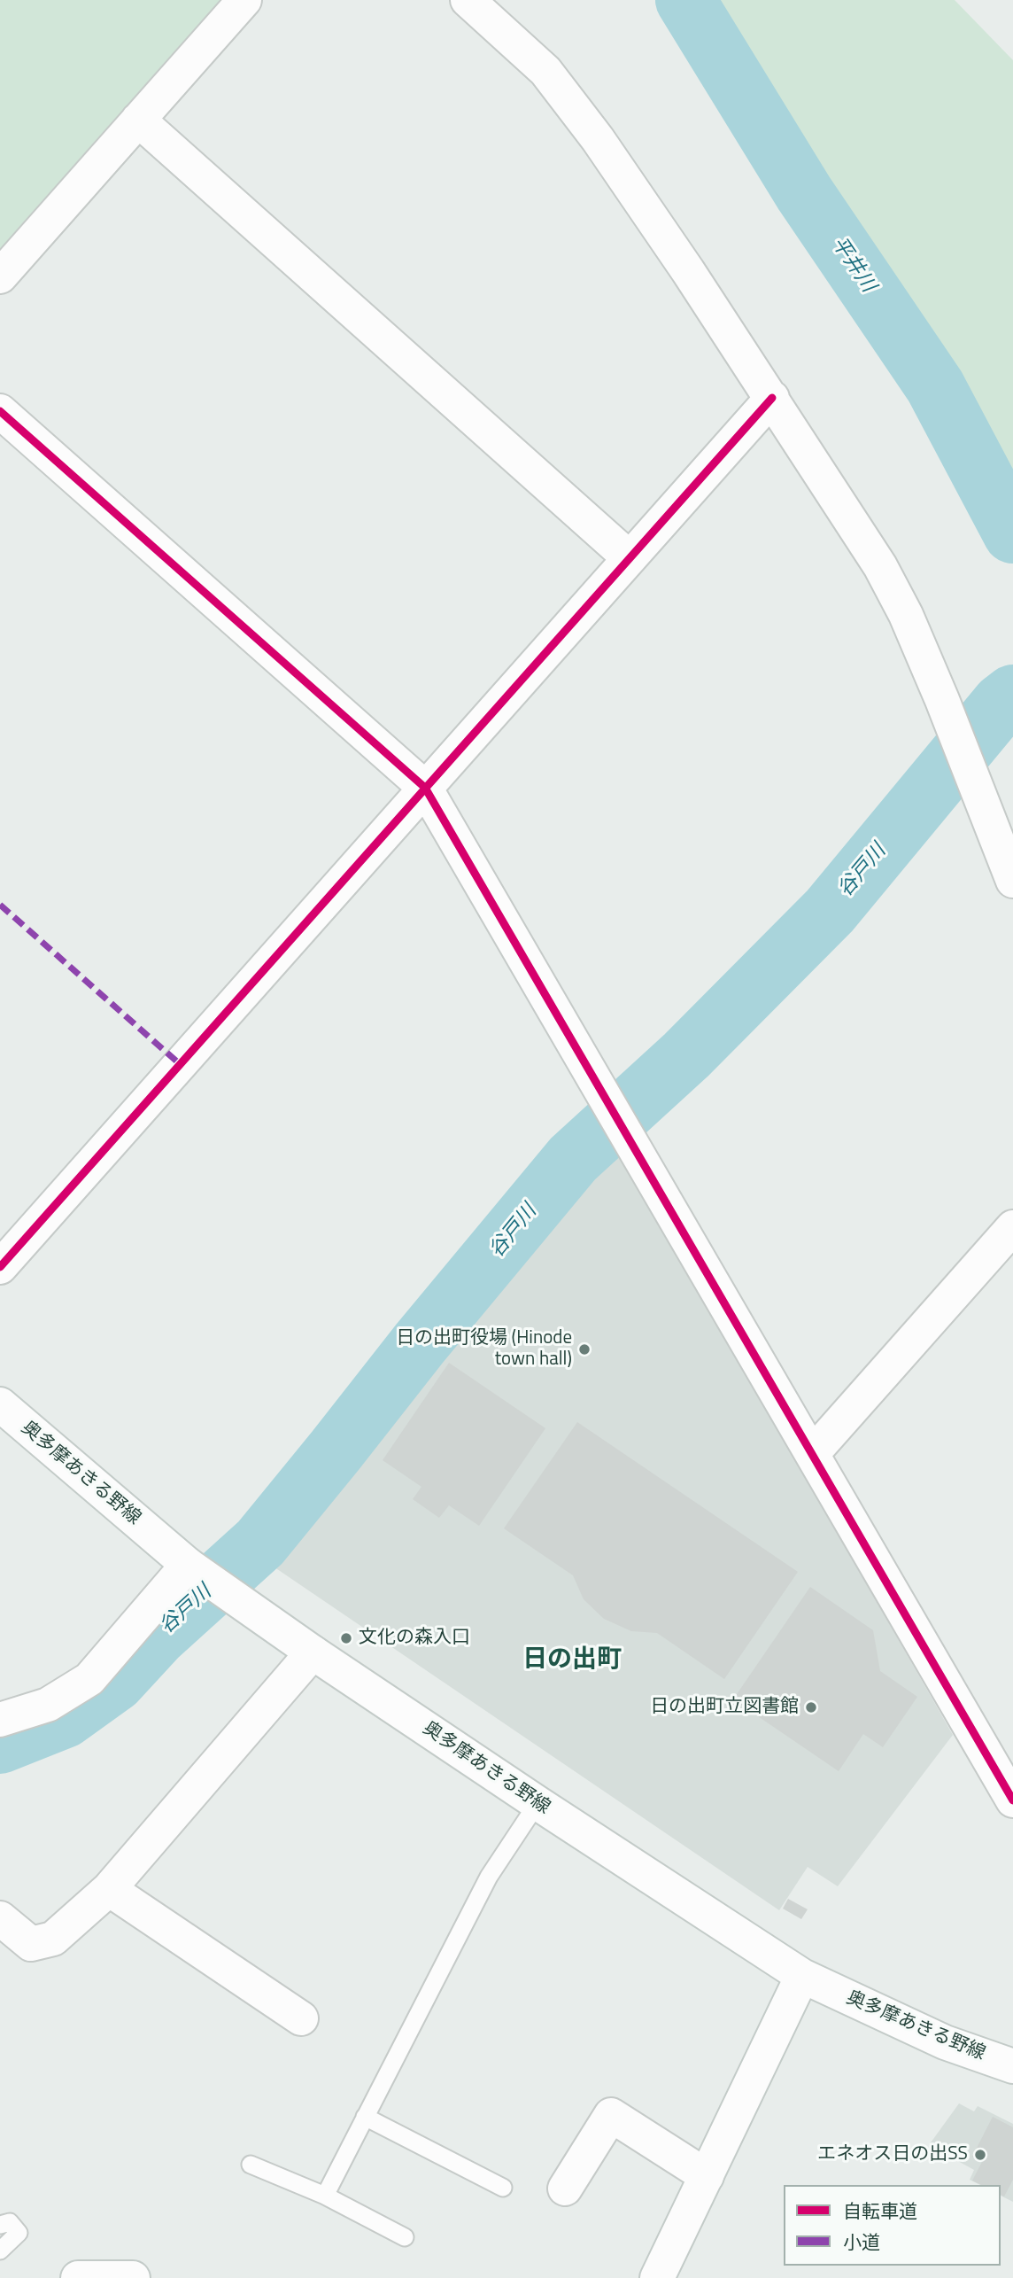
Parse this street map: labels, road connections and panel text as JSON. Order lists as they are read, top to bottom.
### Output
{
  "streets": {
    "street": ["奥多摩あきる野線"]
  },
  "districts": ["日の出町"],
  "water": ["平井川", "谷戸川"],
  "places": [
    "日の出町役場 (Hinode town hall)",
    "文化の森入口",
    "日の出町立図書館",
    "エネオス日の出SS"
  ],
  "legend": ["自転車道", "小道"]
}
